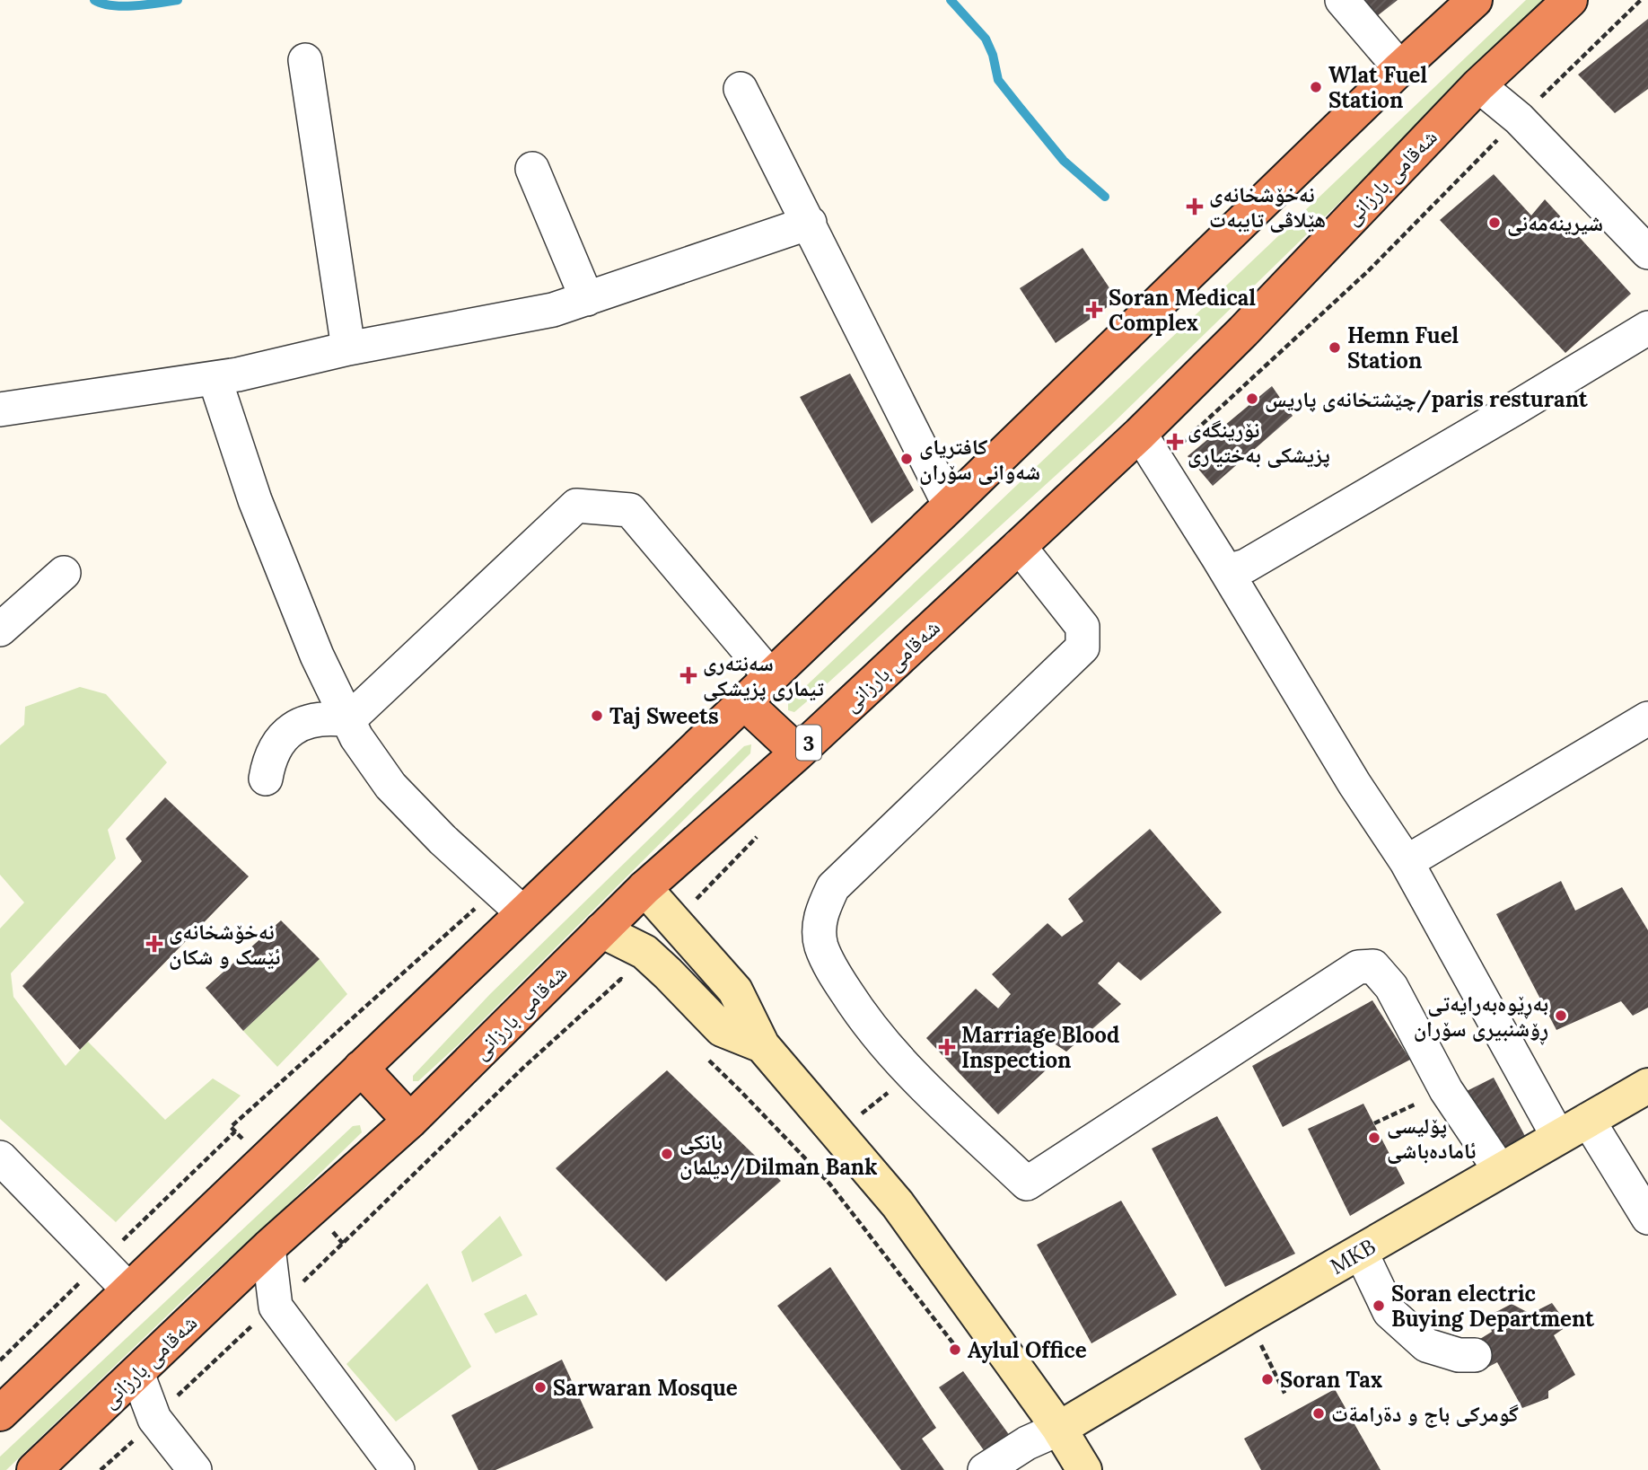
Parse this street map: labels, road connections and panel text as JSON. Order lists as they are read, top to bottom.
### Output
{
  "streets": {
    "highway": ["شەقامی بارزانی", "3"],
    "main road": ["MKB"]
  },
  "places": {
    "other": [
      "Wlat Fuel Station",
      "شیرینەمەنی",
      "Hemn Fuel Station",
      "چێشتخانەی پاریس/paris resturant",
      "کافتریای شەوانی سۆران",
      "Taj Sweets",
      "بەڕێوەبەرایەتی ڕۆشنبیری سۆران",
      "پۆلیسی ئامادەباشی",
      "بانکی دیلمان/Dilman Bank",
      "Soran electric Buying Department",
      "Aylul Office",
      "Soran Tax",
      "Sarwaran Mosque",
      "گومركى باج و دةرامةت"
    ],
    "health": [
      "نەخۆشخانەی هێلاڤی تایبەت",
      "Soran Medical Complex",
      "نۆرینگەی پزیشکی بەختیاری",
      "سەنتەری تیماری پزیشکی",
      "نەخۆشخانەی ئێسک و شکان",
      "Marriage Blood Inspection"
    ]
  }
}
